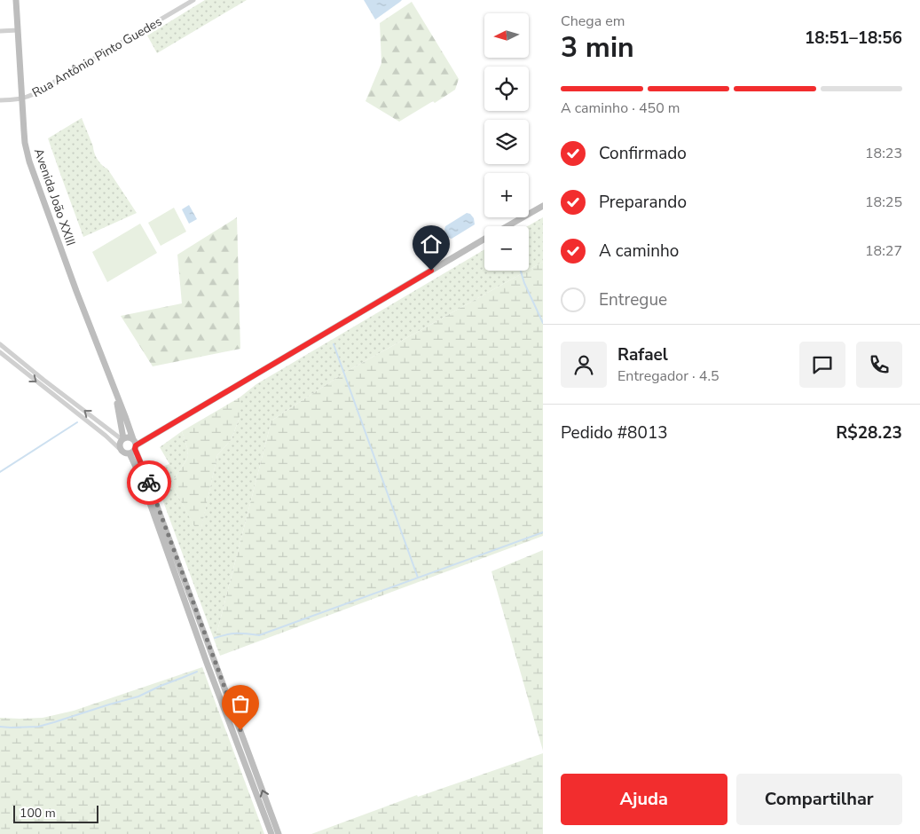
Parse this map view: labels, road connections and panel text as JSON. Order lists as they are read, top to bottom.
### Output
{
  "streets": {
    "main road": ["Avenida João XXIII"],
    "street": ["Rua Antônio Pinto Guedes"]
  },
  "crossings": [
    ["Rua Antônio Pinto Guedes", "Avenida João XXIII"]
  ],
  "scale_bar": "100 m",
  "north": "left",
  "page": {
    "heading": ["3 min", "Chega em", "18:51–18:56"],
    "panel": [
      "Rafael",
      "Entregador · 4.5",
      "Pedido #8013",
      "R$28.23"
    ],
    "map_buttons": ["+", "−"],
    "bar": "A caminho · 450 m",
    "list": [
      ["Confirmado", "18:23"],
      ["Preparando", "18:25"],
      ["A caminho", "18:27"],
      "Entregue"
    ],
    "buttons": ["Ajuda", "Compartilhar"],
    "scale": "100 m"
  }
}
